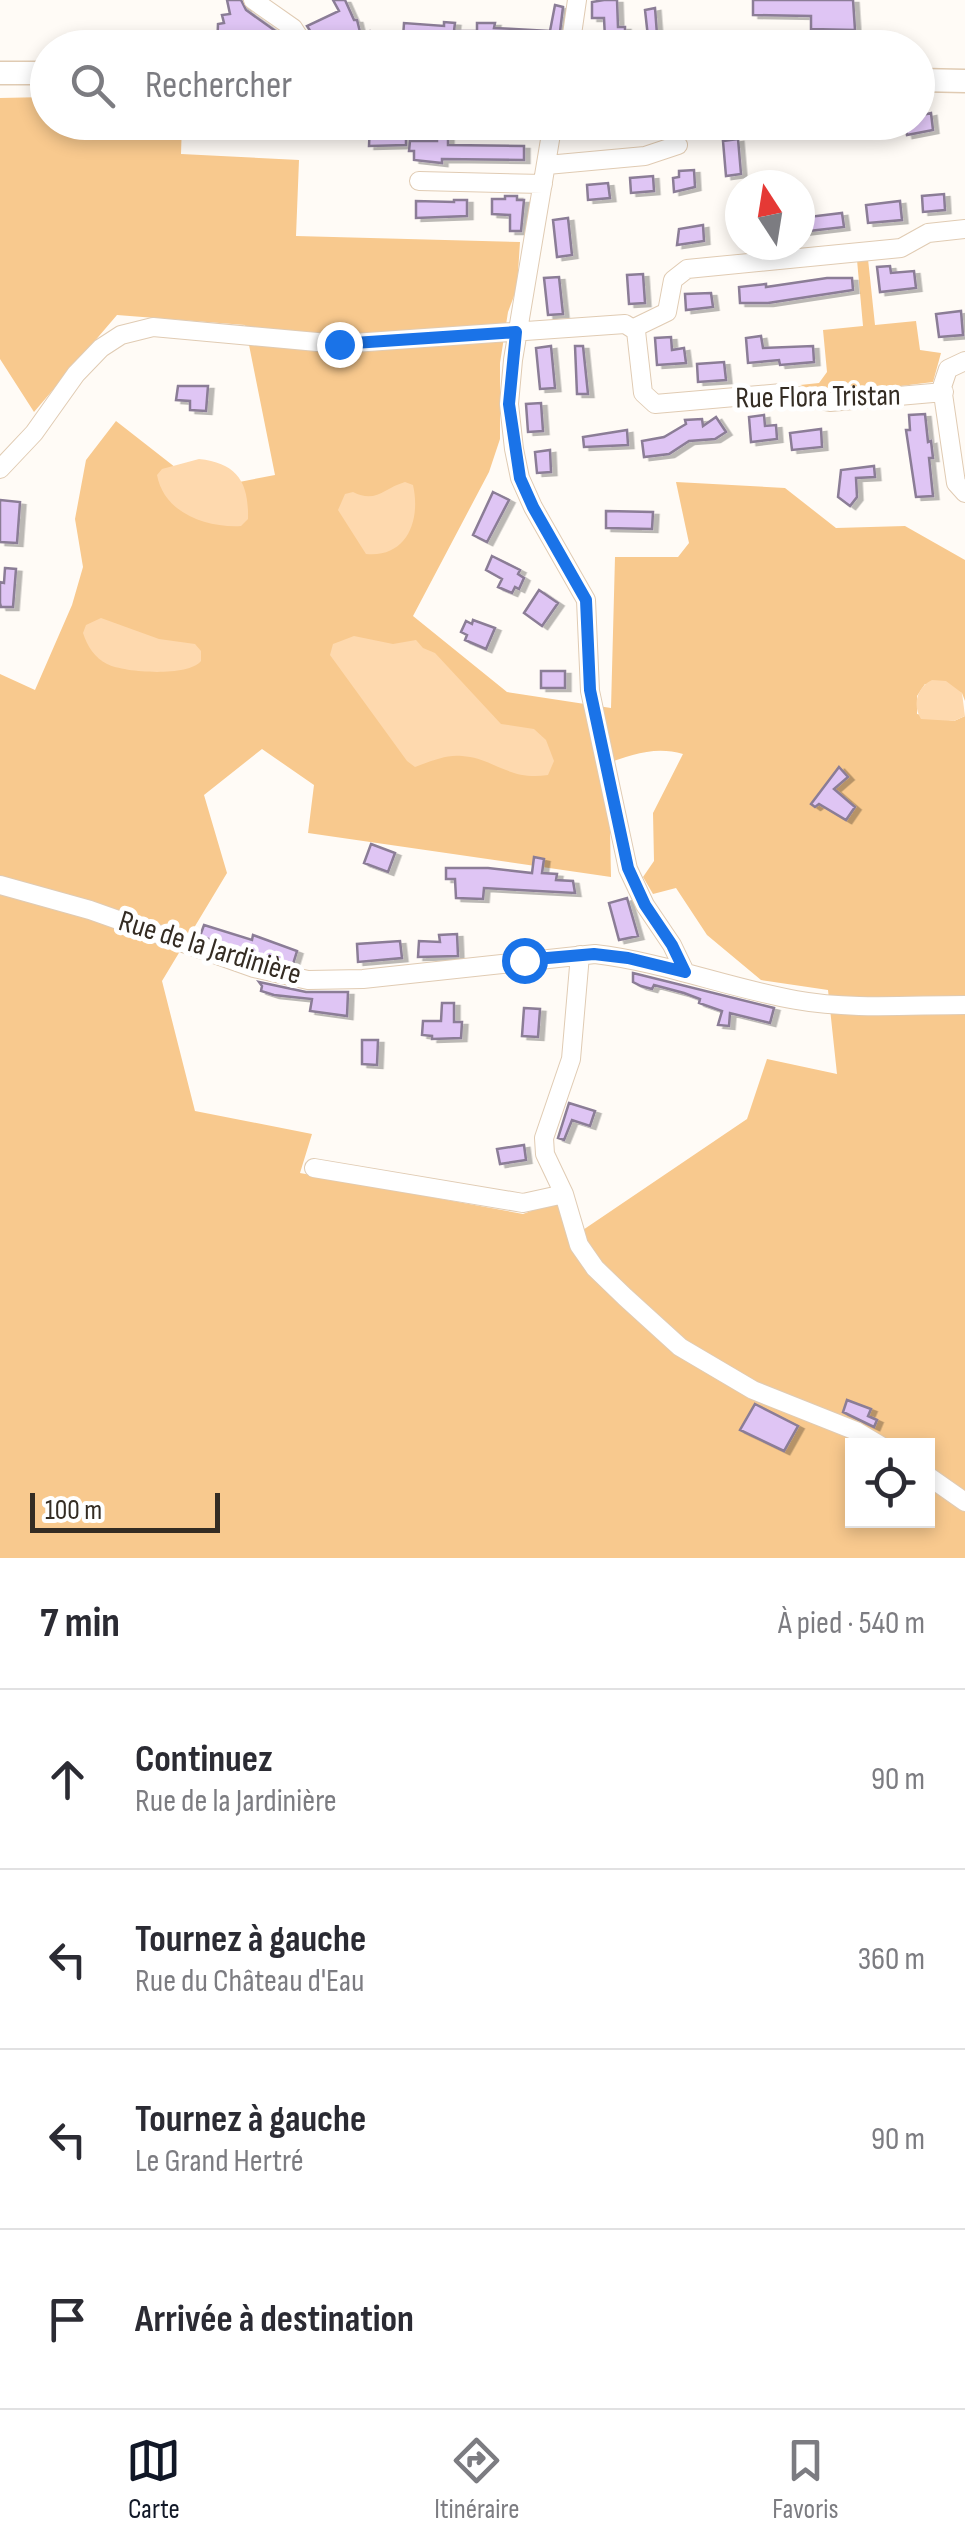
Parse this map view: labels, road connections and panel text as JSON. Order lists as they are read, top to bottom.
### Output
{
  "streets": {
    "street": ["Rue Flora Tristan", "Rue de la Jardinière"]
  },
  "scale_bar": "100 m",
  "north": "top",
  "page": {
    "search": "Rechercher",
    "scale": "100 m",
    "heading": ["7 min", "À pied · 540 m"],
    "list": [
      ["Continuez", "Rue de la Jardinière", "90 m"],
      ["Tournez à gauche", "Rue du Château d'Eau", "360 m"],
      ["Tournez à gauche", "Le Grand Hertré", "90 m"],
      "Arrivée à destination"
    ],
    "nav": ["Carte", "Itinéraire", "Favoris"]
  }
}
